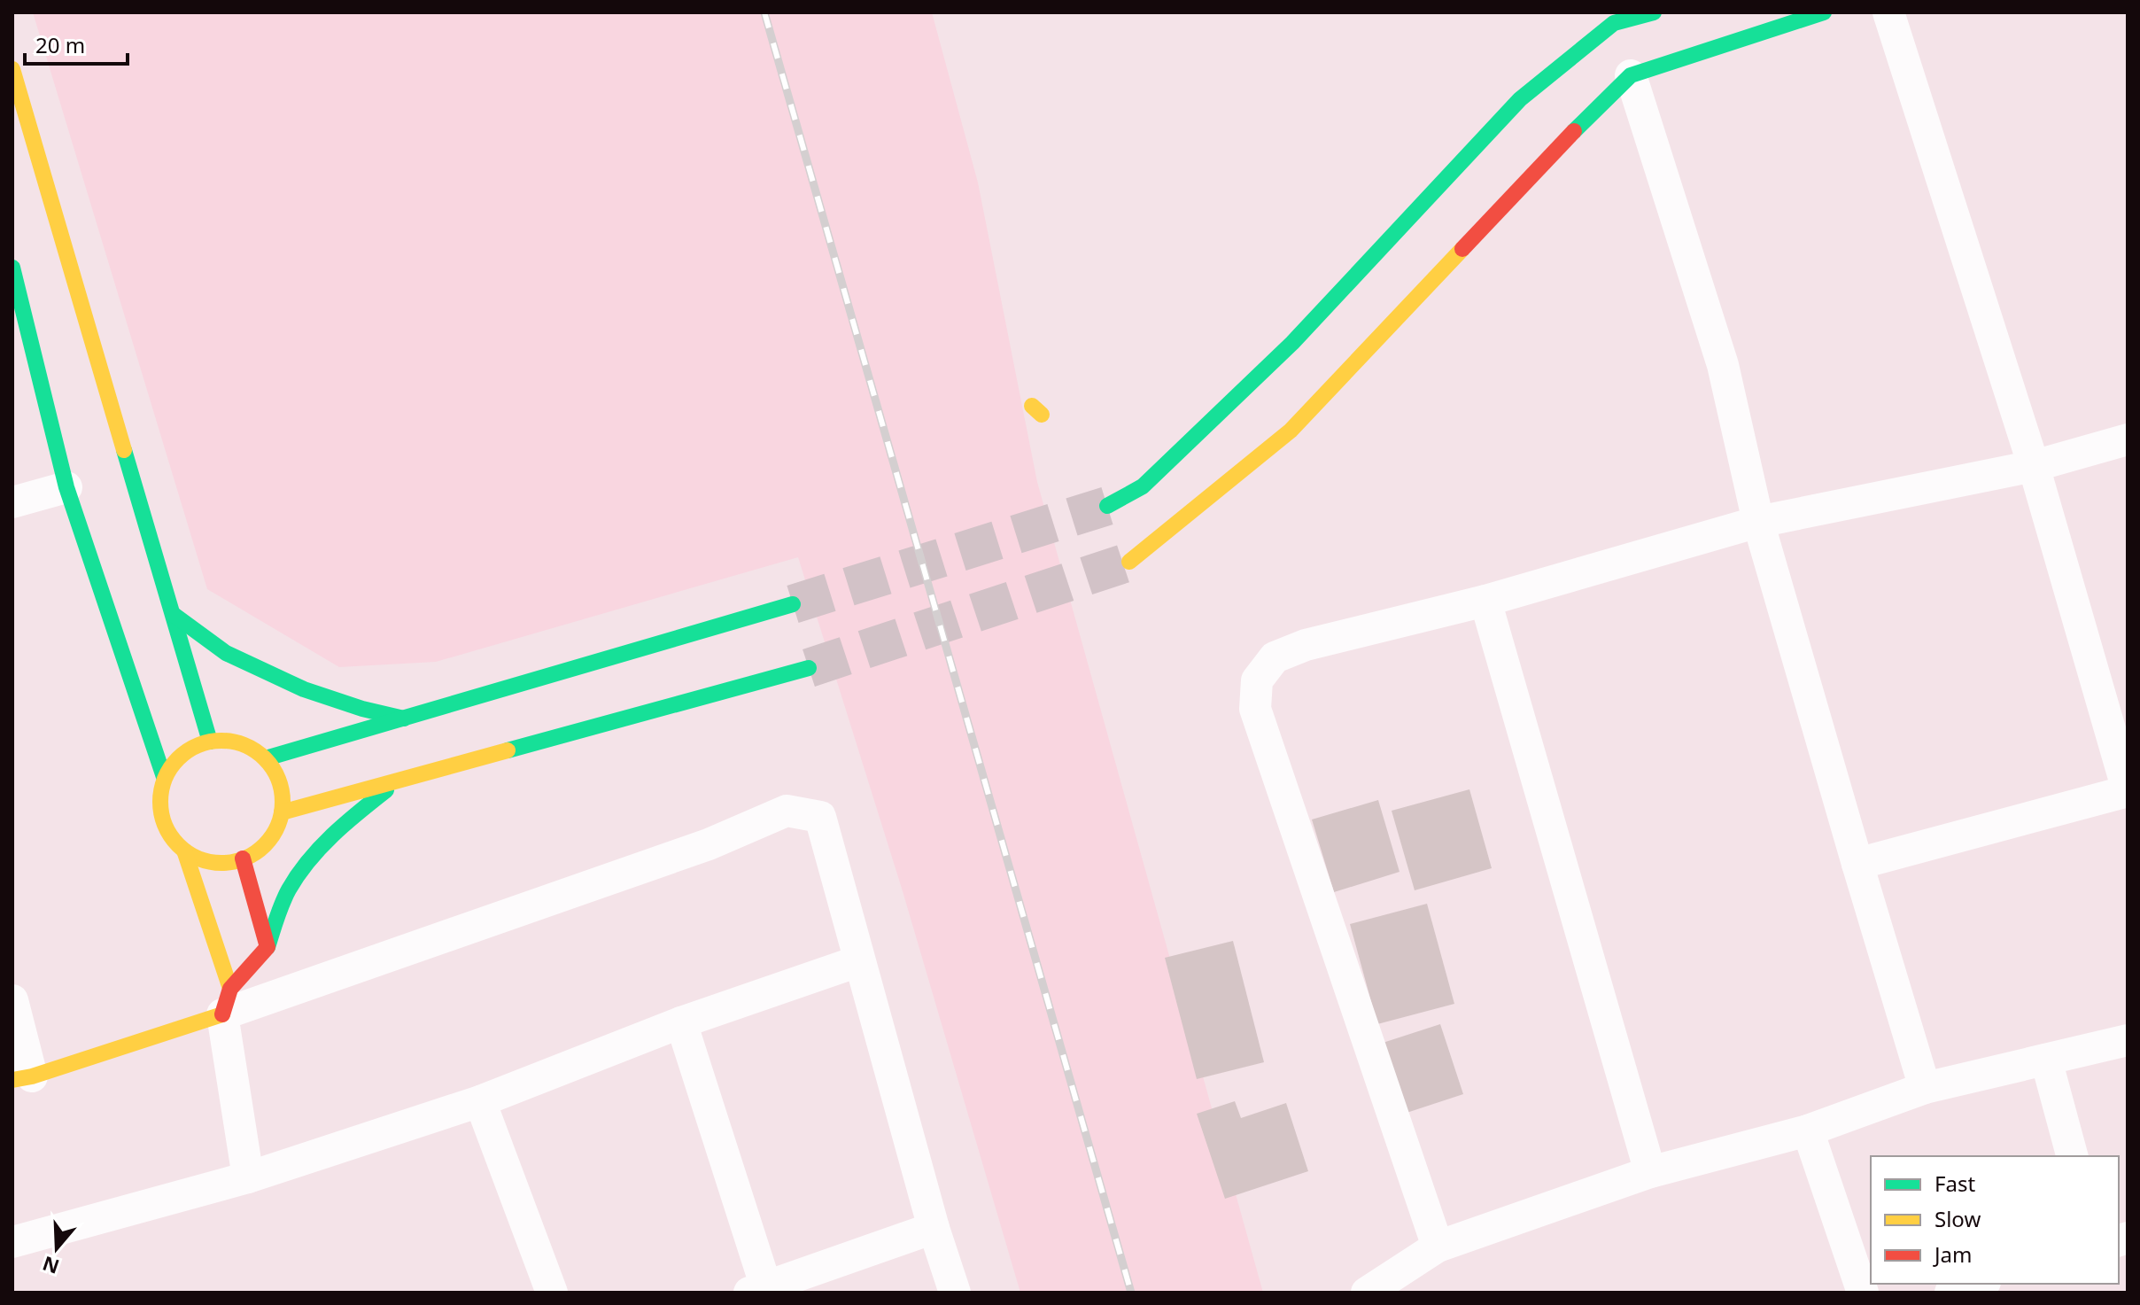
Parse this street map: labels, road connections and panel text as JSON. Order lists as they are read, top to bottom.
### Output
{
  "legend": ["Fast", "Slow", "Jam"],
  "scale_bar": "20 m",
  "north": "bottom"
}
